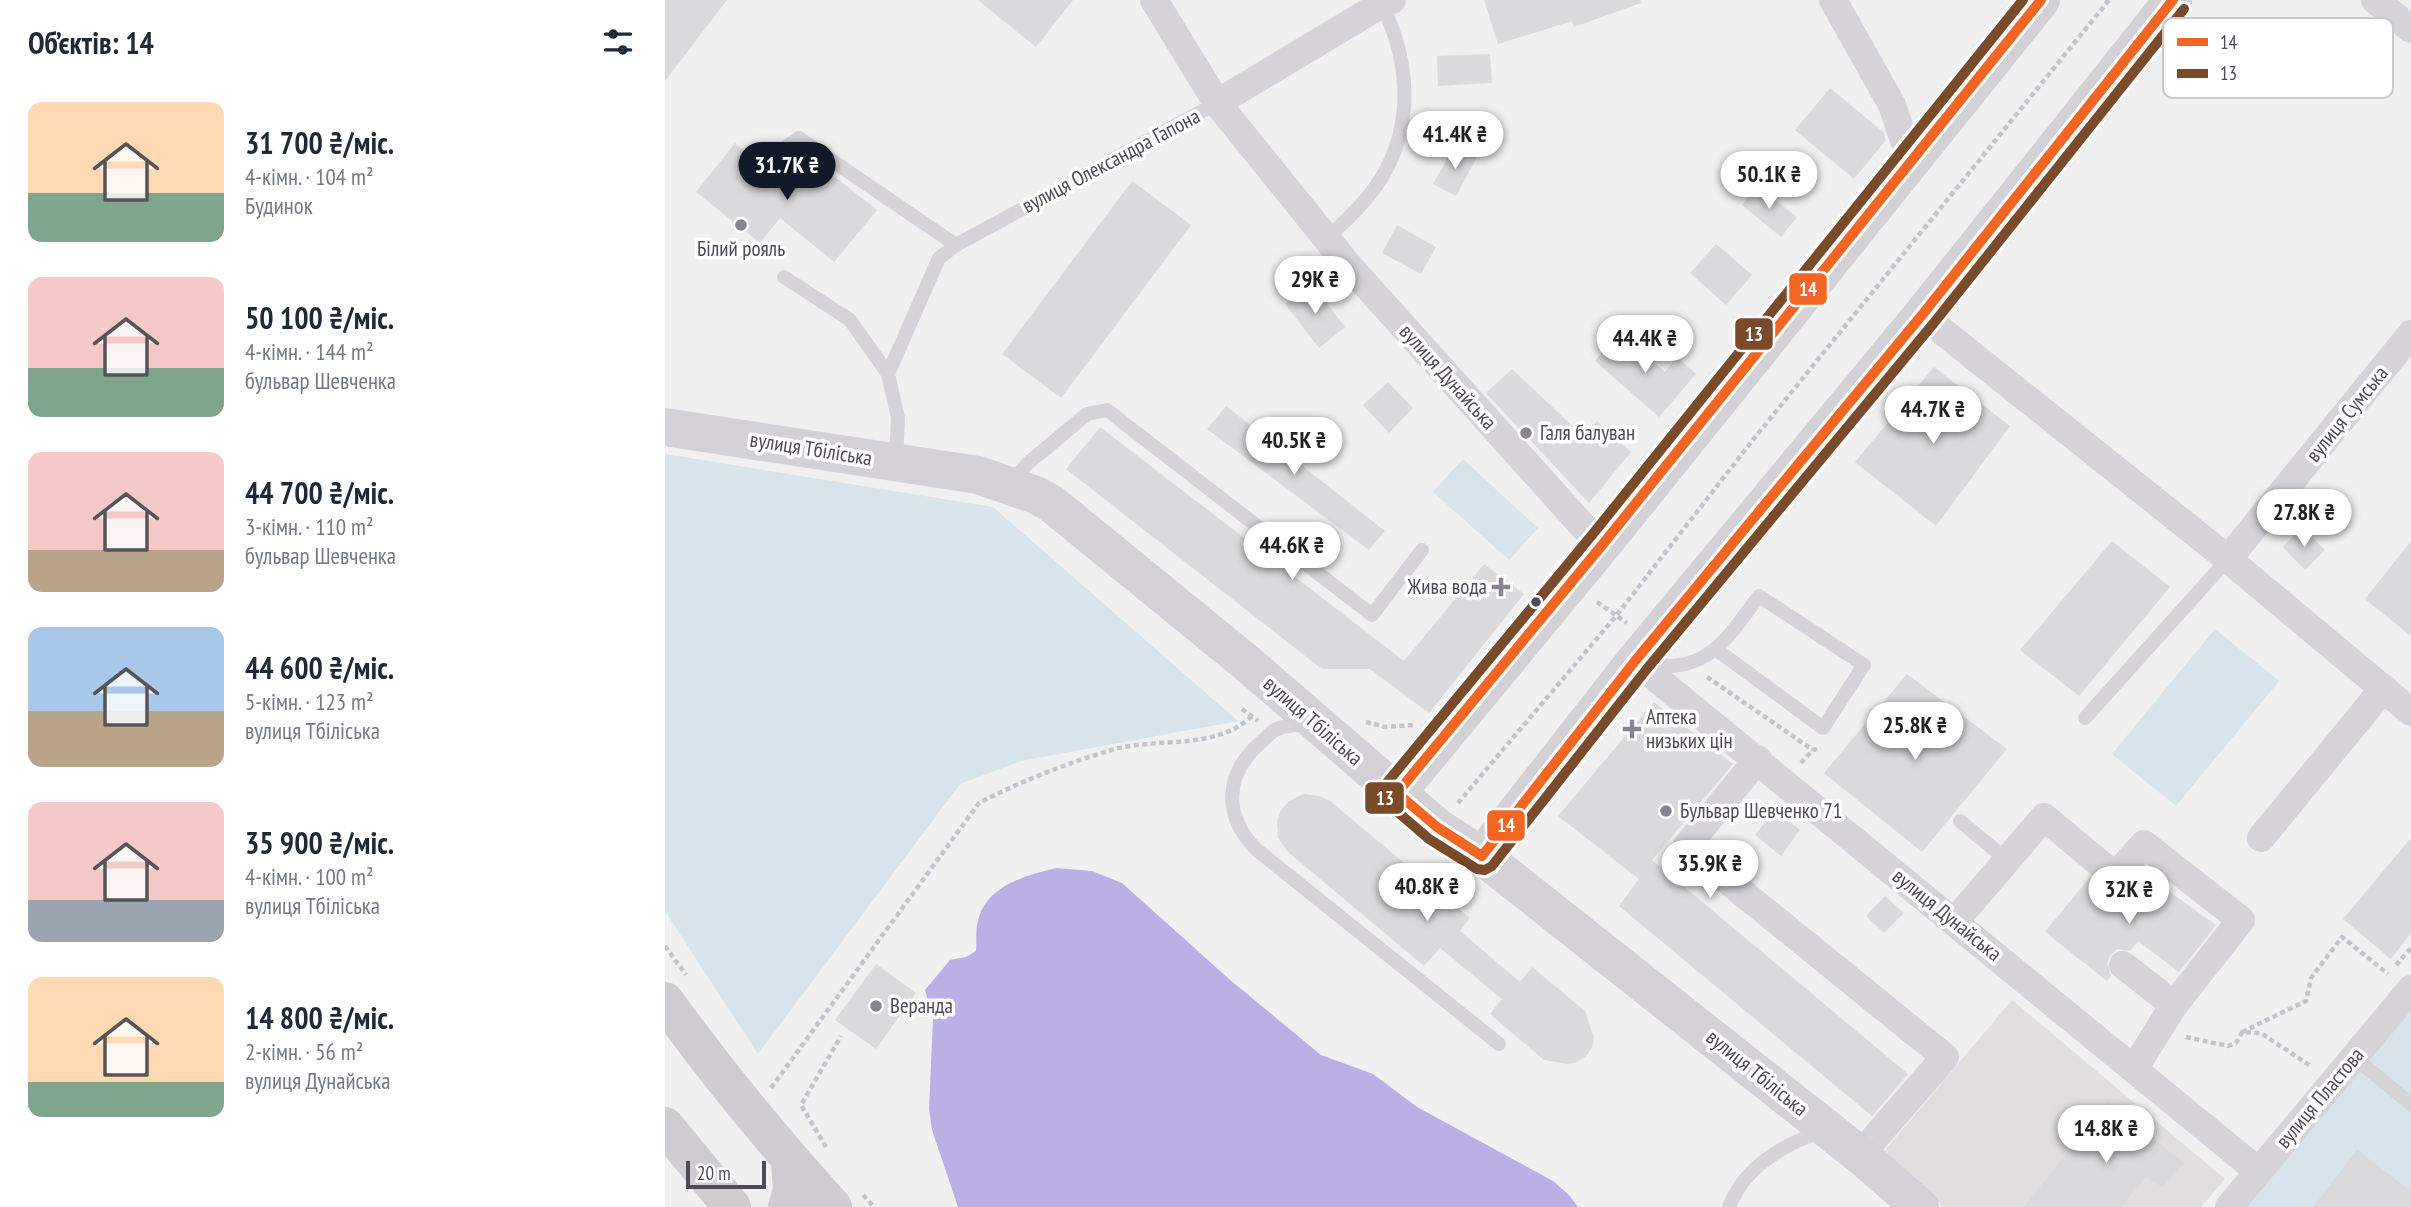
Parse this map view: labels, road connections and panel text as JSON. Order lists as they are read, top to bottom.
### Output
{
  "streets": {
    "street": [
      "вулиця Олександра Гапона",
      "вулиця Дунайська",
      "вулиця Сумська",
      "вулиця Тбіліська",
      "вулиця Пластова"
    ]
  },
  "crossings": [
    ["вулиця Олександра Гапона", "вулиця Дунайська"],
    ["вулиця Дунайська", "вулиця Пластова"]
  ],
  "places": {
    "other": [
      "Білий рояль",
      "Галя балуван",
      "Бульвар Шевченко 71",
      "Веранда"
    ],
    "health": ["Жива вода", "Аптека низьких цін"]
  },
  "lines": ["transit line 14", "transit line 13"],
  "legend": ["14", "13"],
  "scale_bar": "20 m",
  "page": {
    "heading": "Об’єктів: 14",
    "list": [
      {
        "name": "31 700 ₴/міс.",
        "note": "4-кімн. · 104 m² · Будинок"
      },
      {
        "name": "50 100 ₴/міс.",
        "note": "4-кімн. · 144 m² · бульвар Шевченка"
      },
      {
        "name": "44 700 ₴/міс.",
        "note": "3-кімн. · 110 m² · бульвар Шевченка"
      },
      {
        "name": "44 600 ₴/міс.",
        "note": "5-кімн. · 123 m² · вулиця Тбіліська"
      },
      {
        "name": "35 900 ₴/міс.",
        "note": "4-кімн. · 100 m² · вулиця Тбіліська"
      },
      {
        "name": "14 800 ₴/міс.",
        "note": "2-кімн. · 56 m² · вулиця Дунайська"
      }
    ],
    "price": [
      "41.4K ₴",
      "31.7K ₴",
      "50.1K ₴",
      "29K ₴",
      "44.4K ₴",
      "44.7K ₴",
      "40.5K ₴",
      "27.8K ₴",
      "44.6K ₴",
      "25.8K ₴",
      "35.9K ₴",
      "40.8K ₴",
      "32K ₴",
      "14.8K ₴"
    ],
    "scale": "20 m"
  }
}
